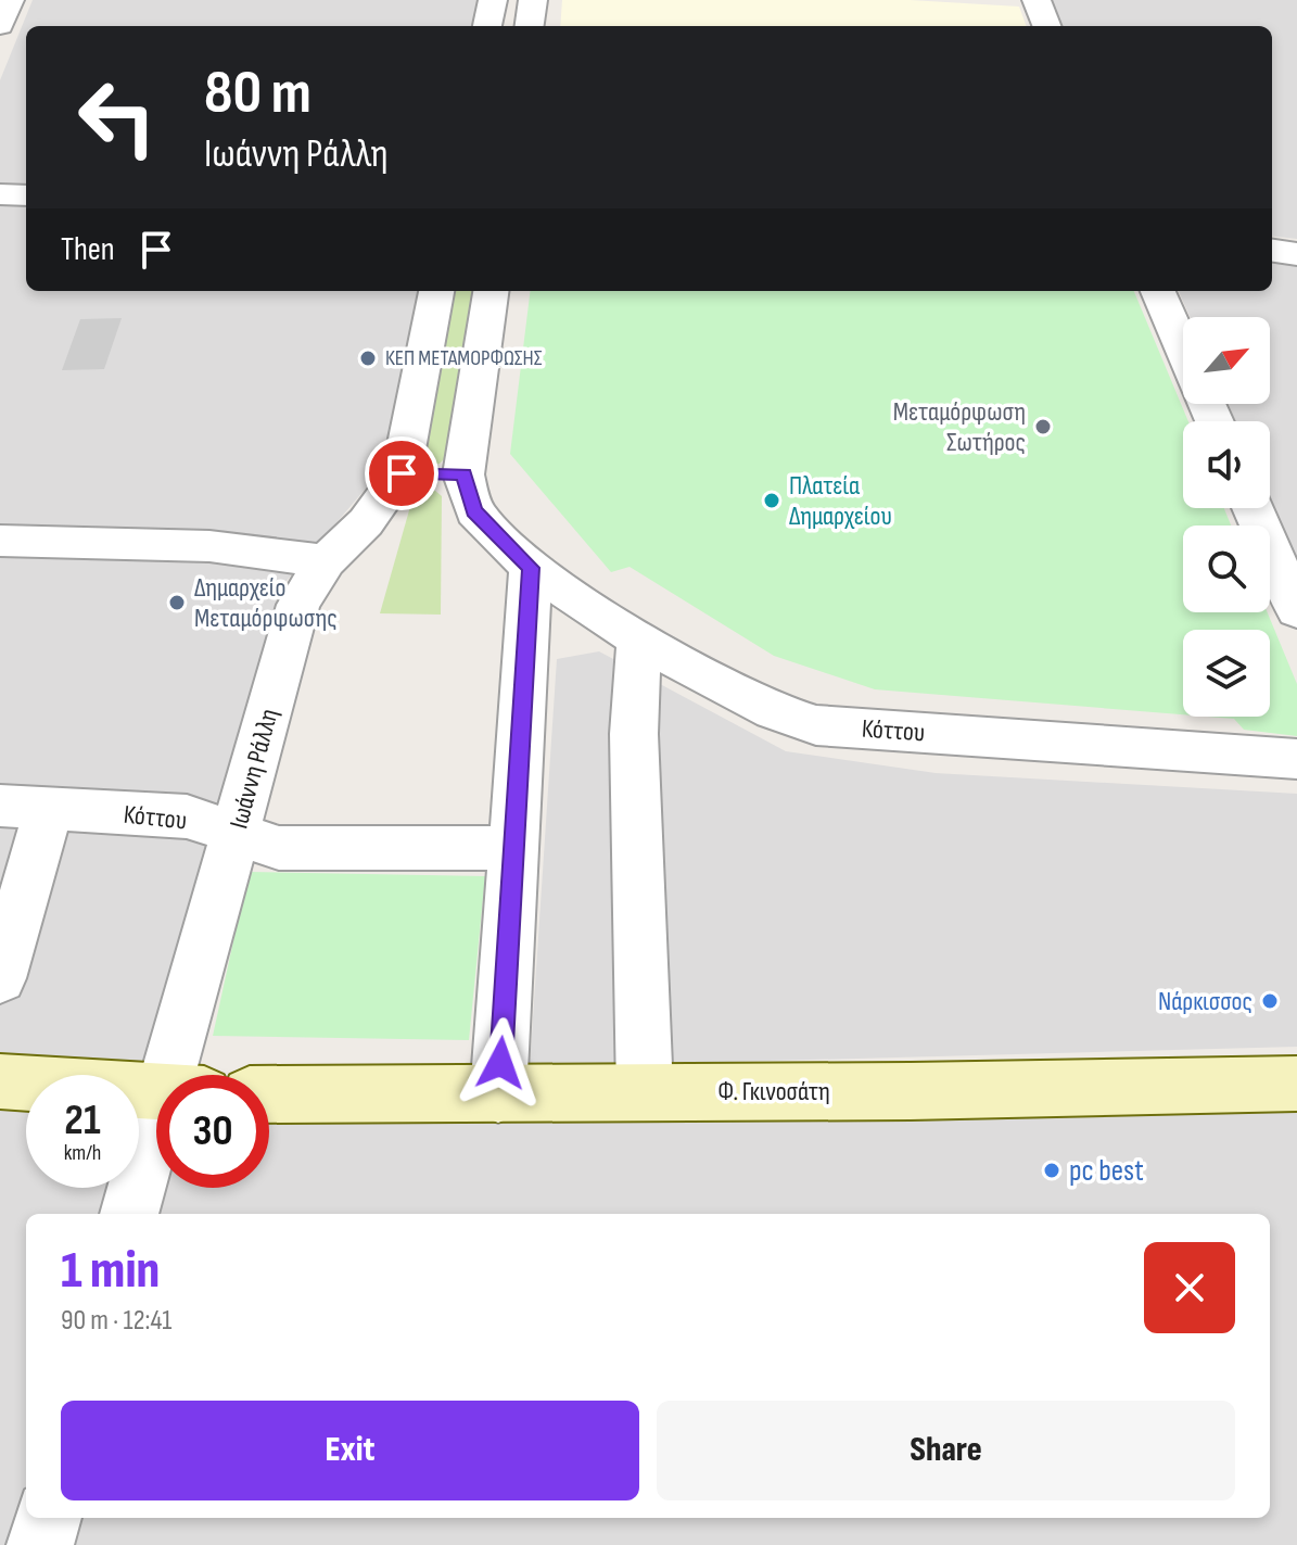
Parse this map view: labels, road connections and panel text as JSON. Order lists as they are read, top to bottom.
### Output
{
  "streets": {
    "main road": ["Φ. Γκινοσάτη"],
    "street": ["Κόττου", "Ιωάννη Ράλλη"]
  },
  "crossings": [
    ["Κόττου", "Ιωάννη Ράλλη"]
  ],
  "places": [
    "ΚΕΠ ΜΕΤΑΜΟΡΦΩΣΗΣ",
    "Μεταμόρφωση Σωτήρος",
    "Πλατεία Δημαρχείου",
    "Δημαρχείο Μεταμόρφωσης",
    "Νάρκισσος",
    "pc best"
  ],
  "north": "top right",
  "page": {
    "turn": ["80 m", "Ιωάννη Ράλλη"],
    "then": "Then",
    "speed": "21 km/h",
    "limit": "30",
    "heading": ["1 min", "90 m · 12:41"],
    "buttons": ["Exit", "Share"]
  }
}
